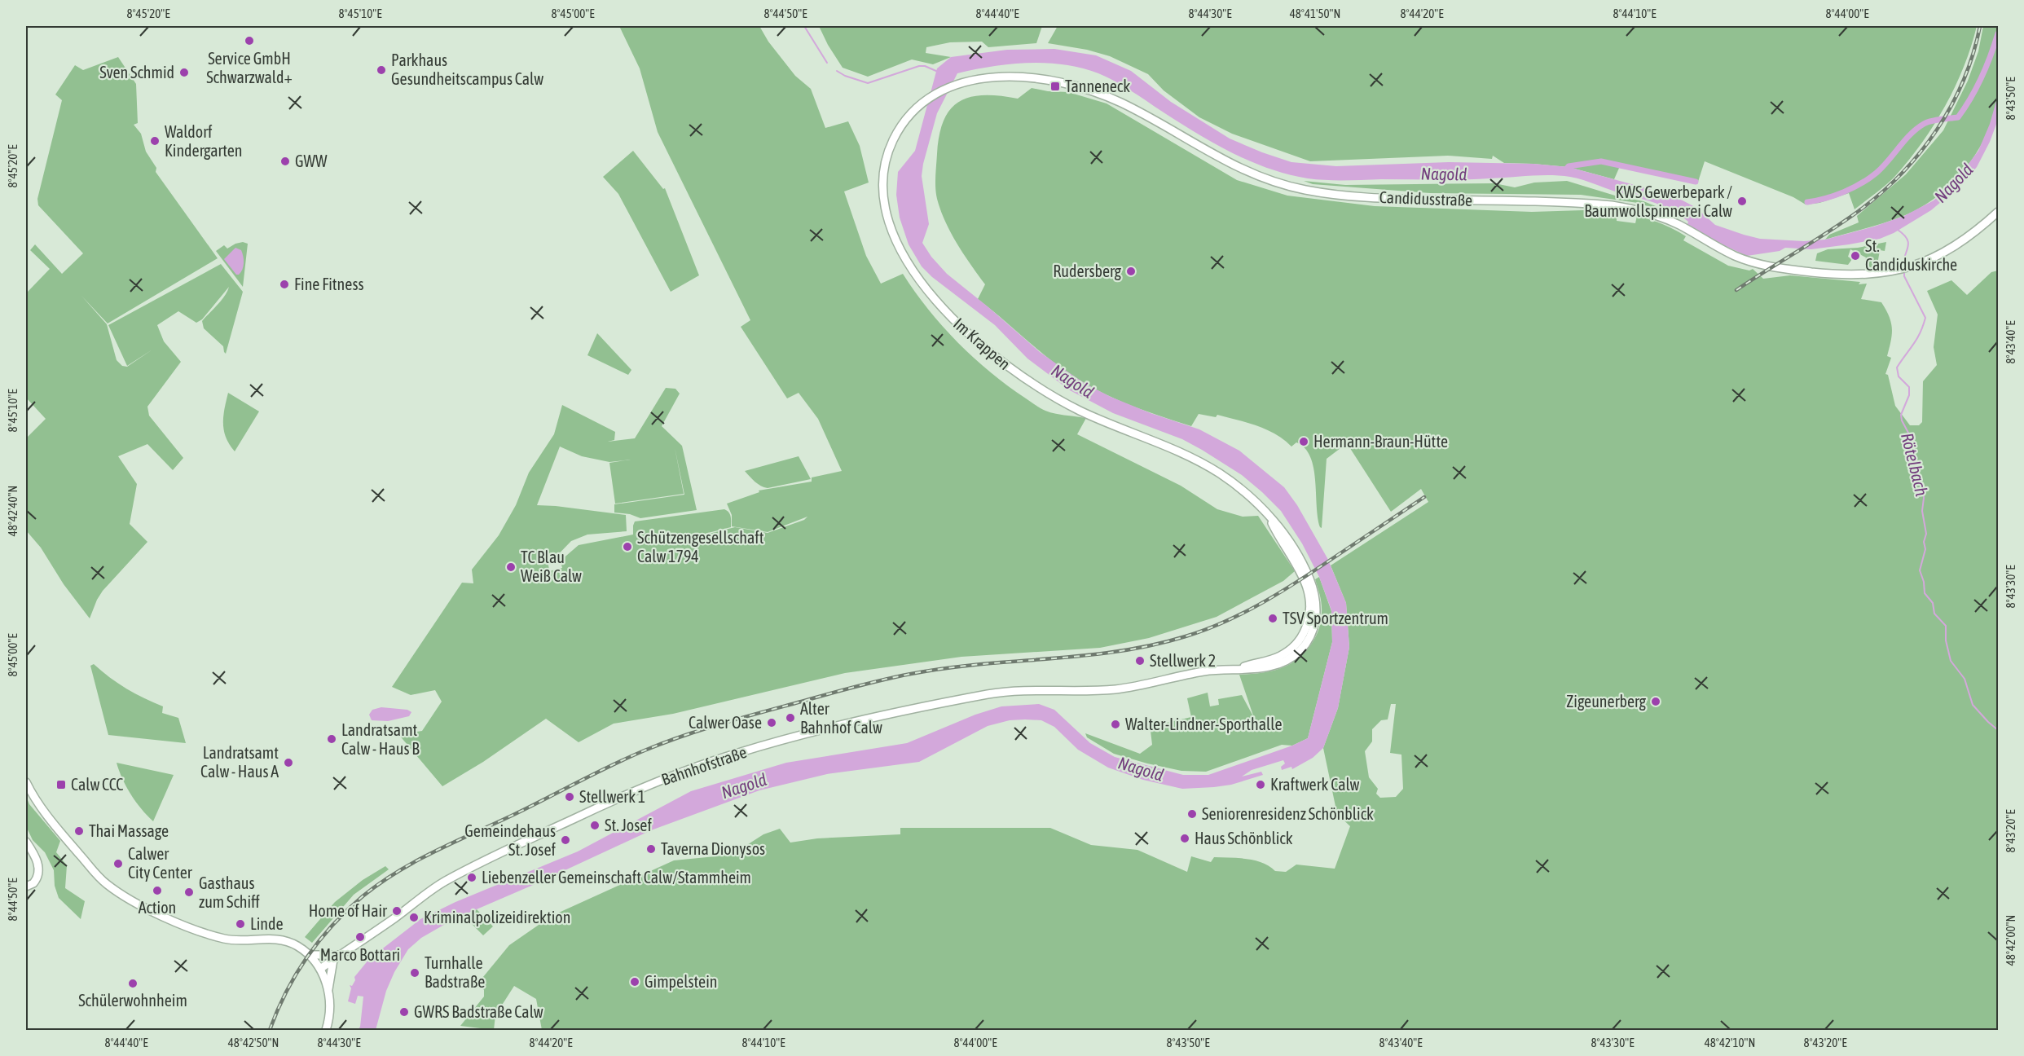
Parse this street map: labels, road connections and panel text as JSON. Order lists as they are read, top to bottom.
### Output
{
  "streets": {
    "main road": ["Candidusstraße", "Im Krappen", "Bahnhofstraße"]
  },
  "crossings": [
    ["Candidusstraße", "Im Krappen"],
    ["Im Krappen", "Bahnhofstraße"]
  ],
  "water": ["Nagold", "Rötelbach"],
  "places": {
    "other": [
      "Service GmbH Schwarzwald+",
      "Parkhaus Gesundheitscampus Calw",
      "Sven Schmid",
      "Waldorf Kindergarten",
      "GWW",
      "KWS Gewerbepark / Baumwollspinnerei Calw",
      "St. Candiduskirche",
      "Rudersberg",
      "Fine Fitness",
      "Hermann-Braun-Hütte",
      "Schützengesellschaft Calw 1794",
      "TC Blau Weiß Calw",
      "TSV Sportzentrum",
      "Stellwerk 2",
      "Zigeunerberg",
      "Alter Bahnhof Calw",
      "Calwer Oase",
      "Walter-Lindner-Sporthalle",
      "Landratsamt Calw - Haus B",
      "Landratsamt Calw - Haus A",
      "Kraftwerk Calw",
      "Stellwerk 1",
      "Seniorenresidenz Schönblick",
      "St. Josef",
      "Thai Massage",
      "Haus Schönblick",
      "Gemeindehaus St. Josef",
      "Taverna Dionysos",
      "Calwer City Center",
      "Liebenzeller Gemeinschaft Calw/Stammheim",
      "Action",
      "Gasthaus zum Schiff",
      "Home of Hair",
      "Kriminalpolizeidirektion",
      "Linde",
      "Marco Bottari",
      "Turnhalle Badstraße",
      "Gimpelstein",
      "Schülerwohnheim",
      "GWRS Badstraße Calw"
    ],
    "transit": ["Tanneneck", "Calw CCC"]
  },
  "coordinates": [
    "8°45'20\"E",
    "8°45'10\"E",
    "8°45'00\"E",
    "8°44'50\"E",
    "8°44'40\"E",
    "8°44'30\"E",
    "48°41'50\"N",
    "8°44'20\"E",
    "8°44'10\"E",
    "8°44'00\"E",
    "8°43'50\"E",
    "8°43'40\"E",
    "48°42'40\"N",
    "8°43'30\"E",
    "8°43'20\"E",
    "48°42'00\"N",
    "48°42'50\"N",
    "48°42'10\"N"
  ]
}
